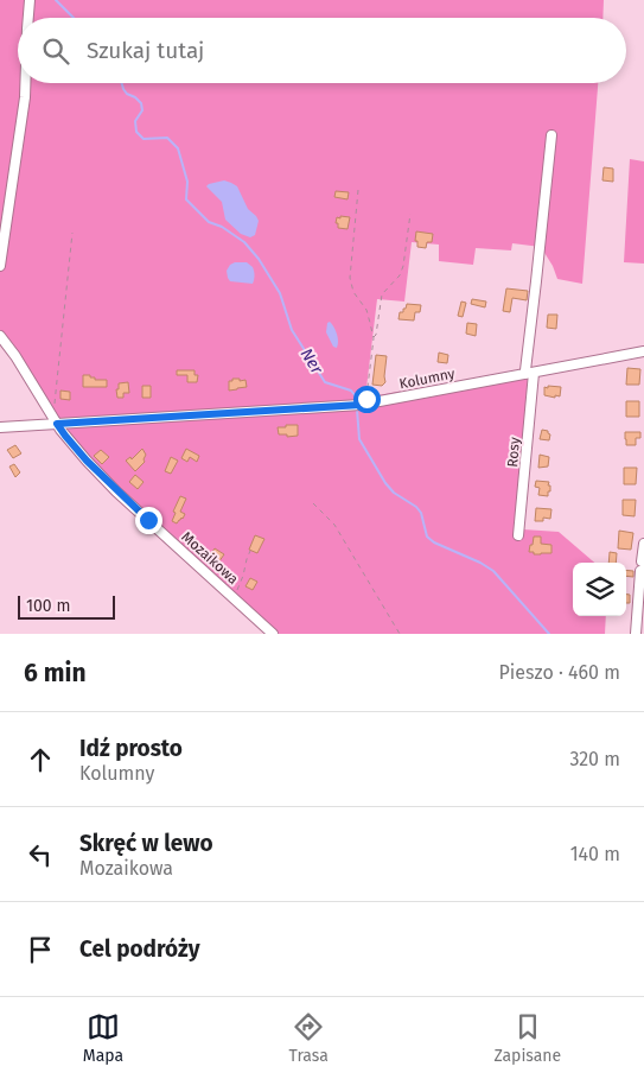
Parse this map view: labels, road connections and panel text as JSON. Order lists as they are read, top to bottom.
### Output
{
  "streets": {
    "street": ["Kolumny", "Rosy", "Mozaikowa"]
  },
  "crossings": [
    ["Kolumny", "Rosy"],
    ["Kolumny", "Mozaikowa"]
  ],
  "water": ["Ner"],
  "scale_bar": "100 m",
  "page": {
    "search": "Szukaj tutaj",
    "scale": "100 m",
    "heading": ["6 min", "Pieszo · 460 m"],
    "list": [
      ["Idź prosto", "Kolumny", "320 m"],
      ["Skręć w lewo", "Mozaikowa", "140 m"],
      "Cel podróży"
    ],
    "nav": ["Mapa", "Trasa", "Zapisane"]
  }
}
